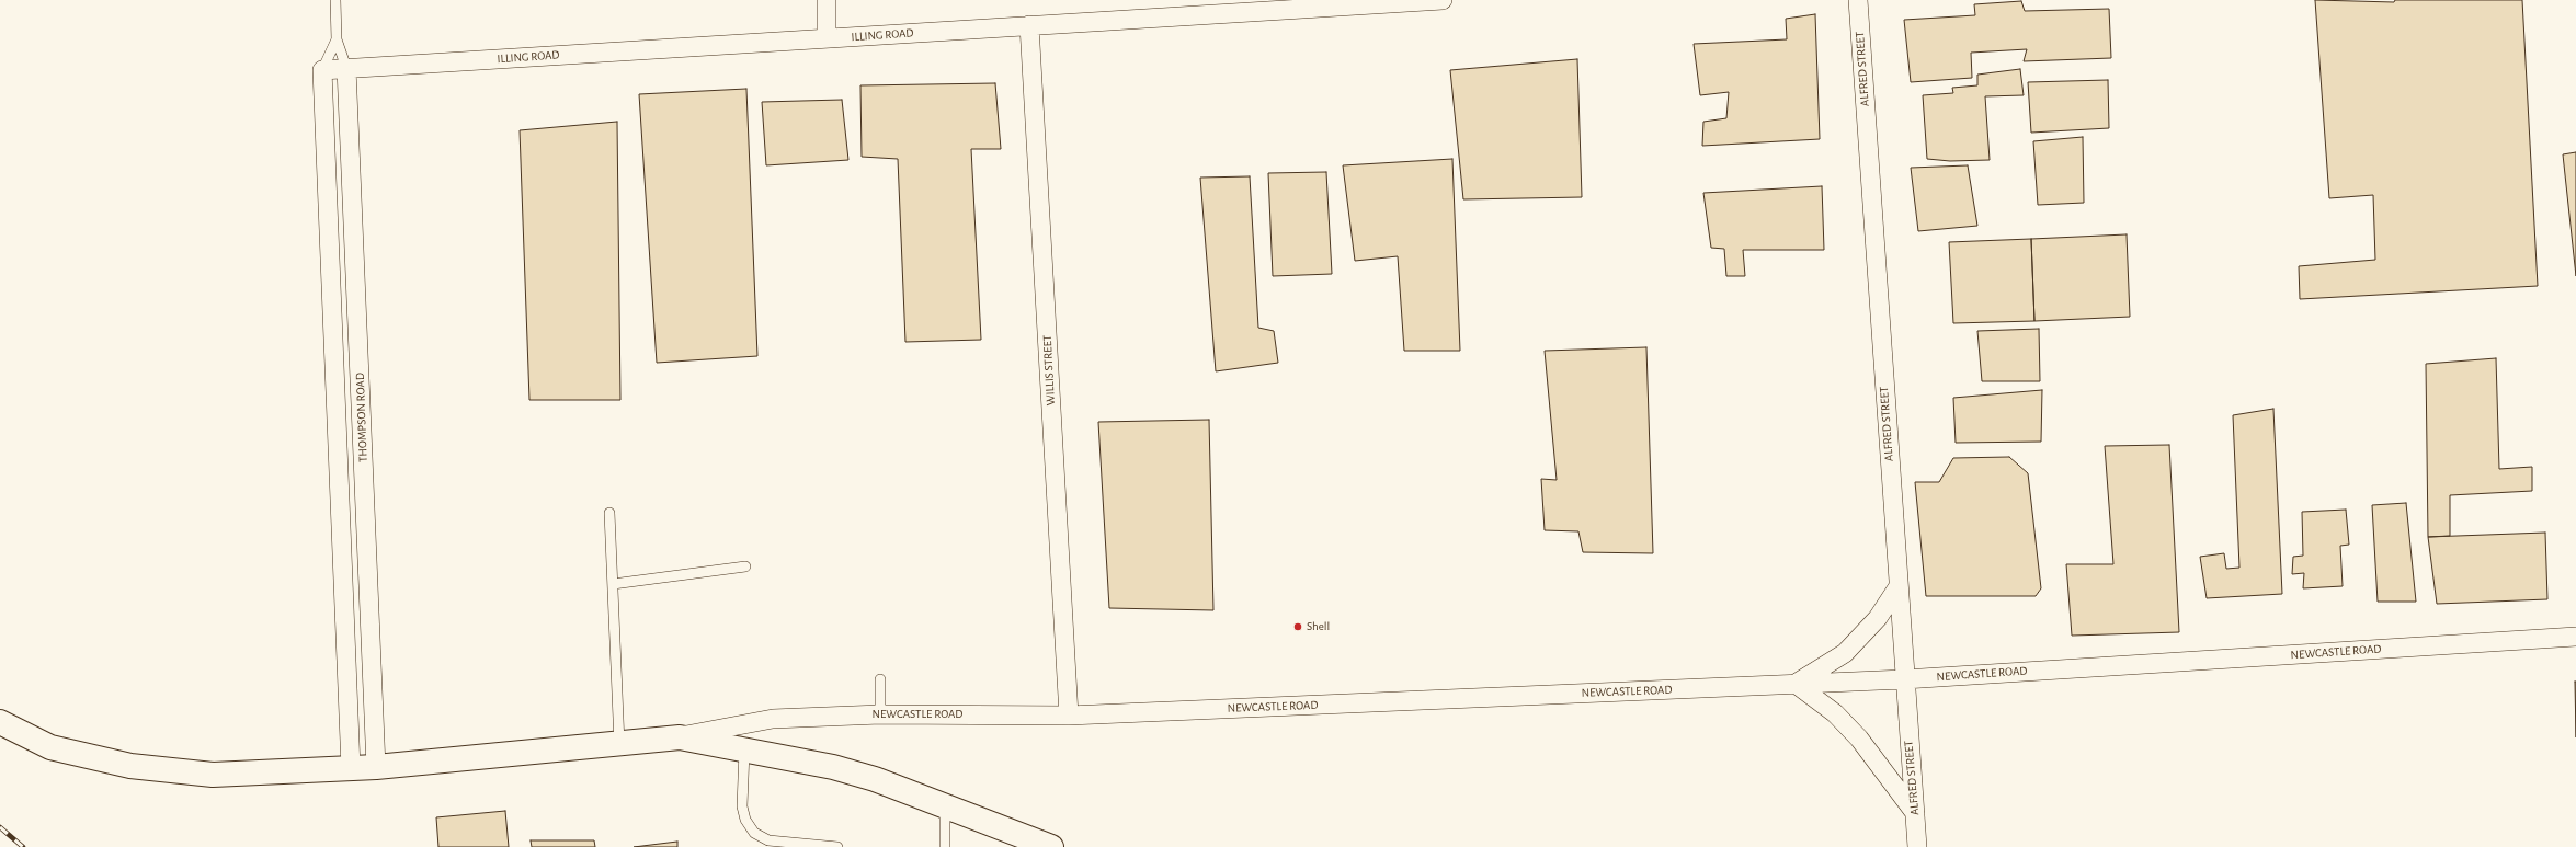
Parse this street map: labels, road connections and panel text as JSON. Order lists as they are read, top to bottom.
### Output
{
  "streets": {
    "street": [
      "ILLING ROAD",
      "ALFRED STREET",
      "WILLIS STREET",
      "THOMPSON ROAD",
      "NEWCASTLE ROAD"
    ]
  },
  "crossings": [
    ["ILLING ROAD", "WILLIS STREET"],
    ["ILLING ROAD", "THOMPSON ROAD"],
    ["ALFRED STREET", "NEWCASTLE ROAD"],
    ["WILLIS STREET", "NEWCASTLE ROAD"]
  ],
  "places": ["Shell"]
}
